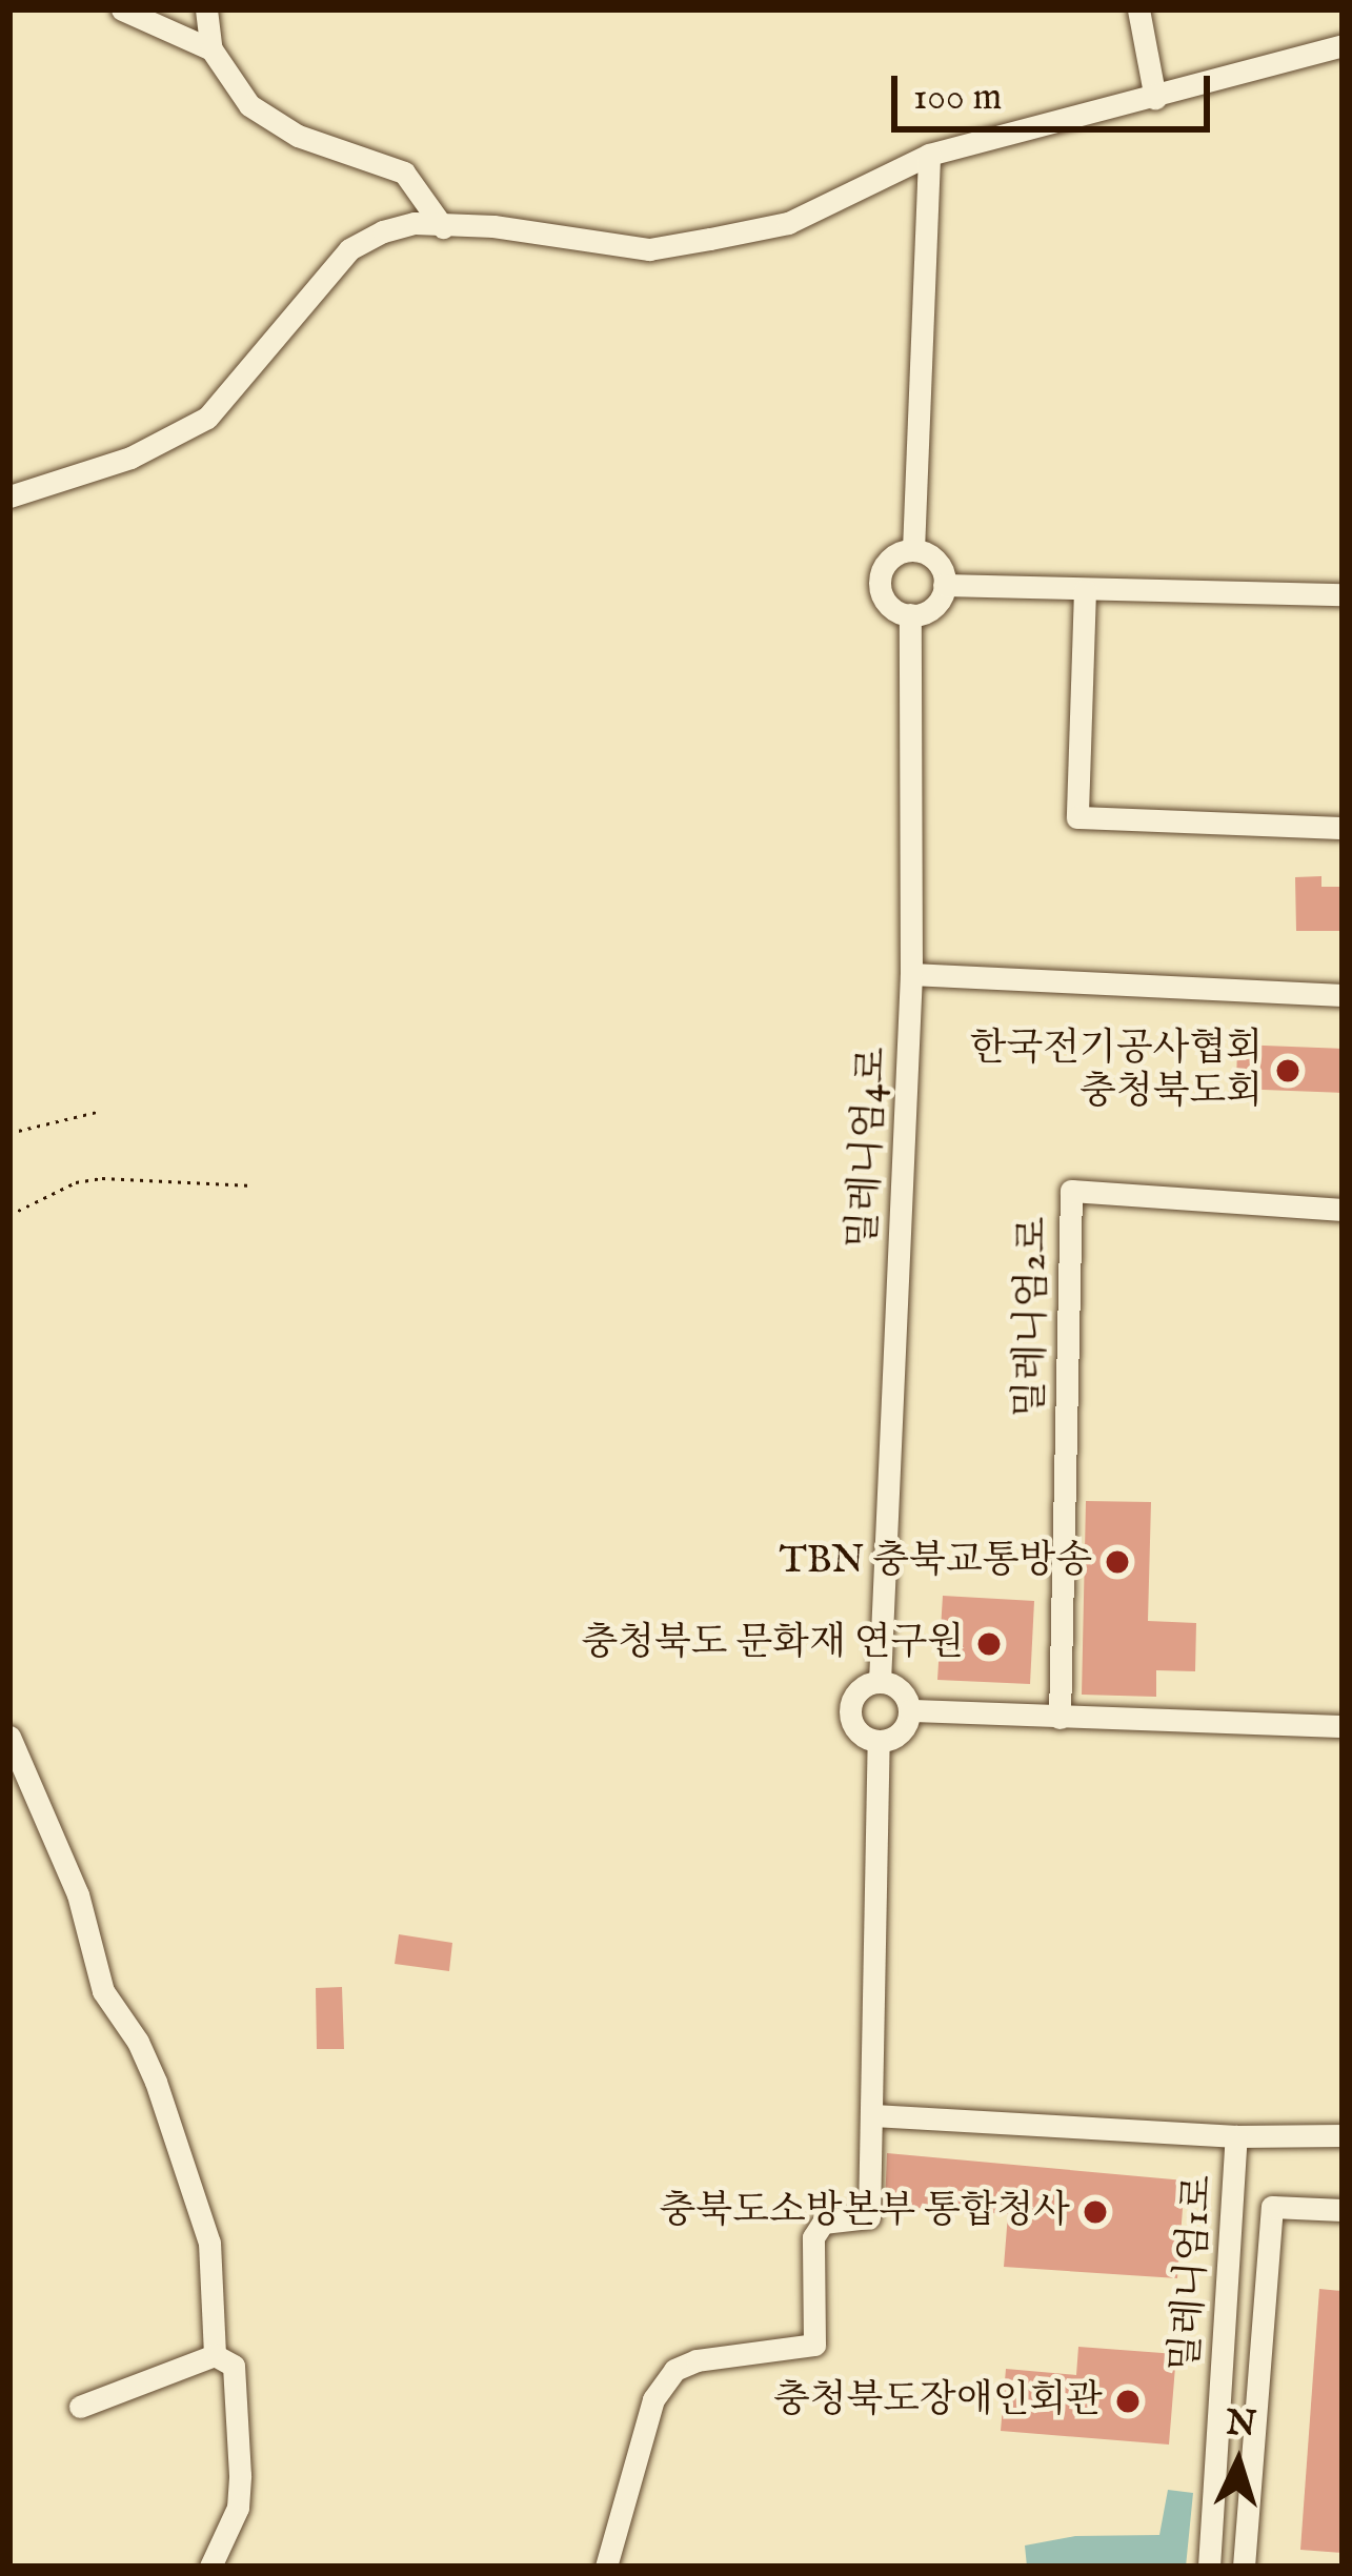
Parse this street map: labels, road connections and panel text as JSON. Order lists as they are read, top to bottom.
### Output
{
  "streets": {
    "street": ["밀레니엄4로", "밀레니엄2로", "밀레니엄1로"]
  },
  "places": [
    "한국전기공사협회 충청북도회",
    "TBN 충북교통방송",
    "충청북도 문화재 연구원",
    "충북도소방본부 통합청사",
    "충청북도장애인회관"
  ],
  "scale_bar": "100 m",
  "north": "top"
}
